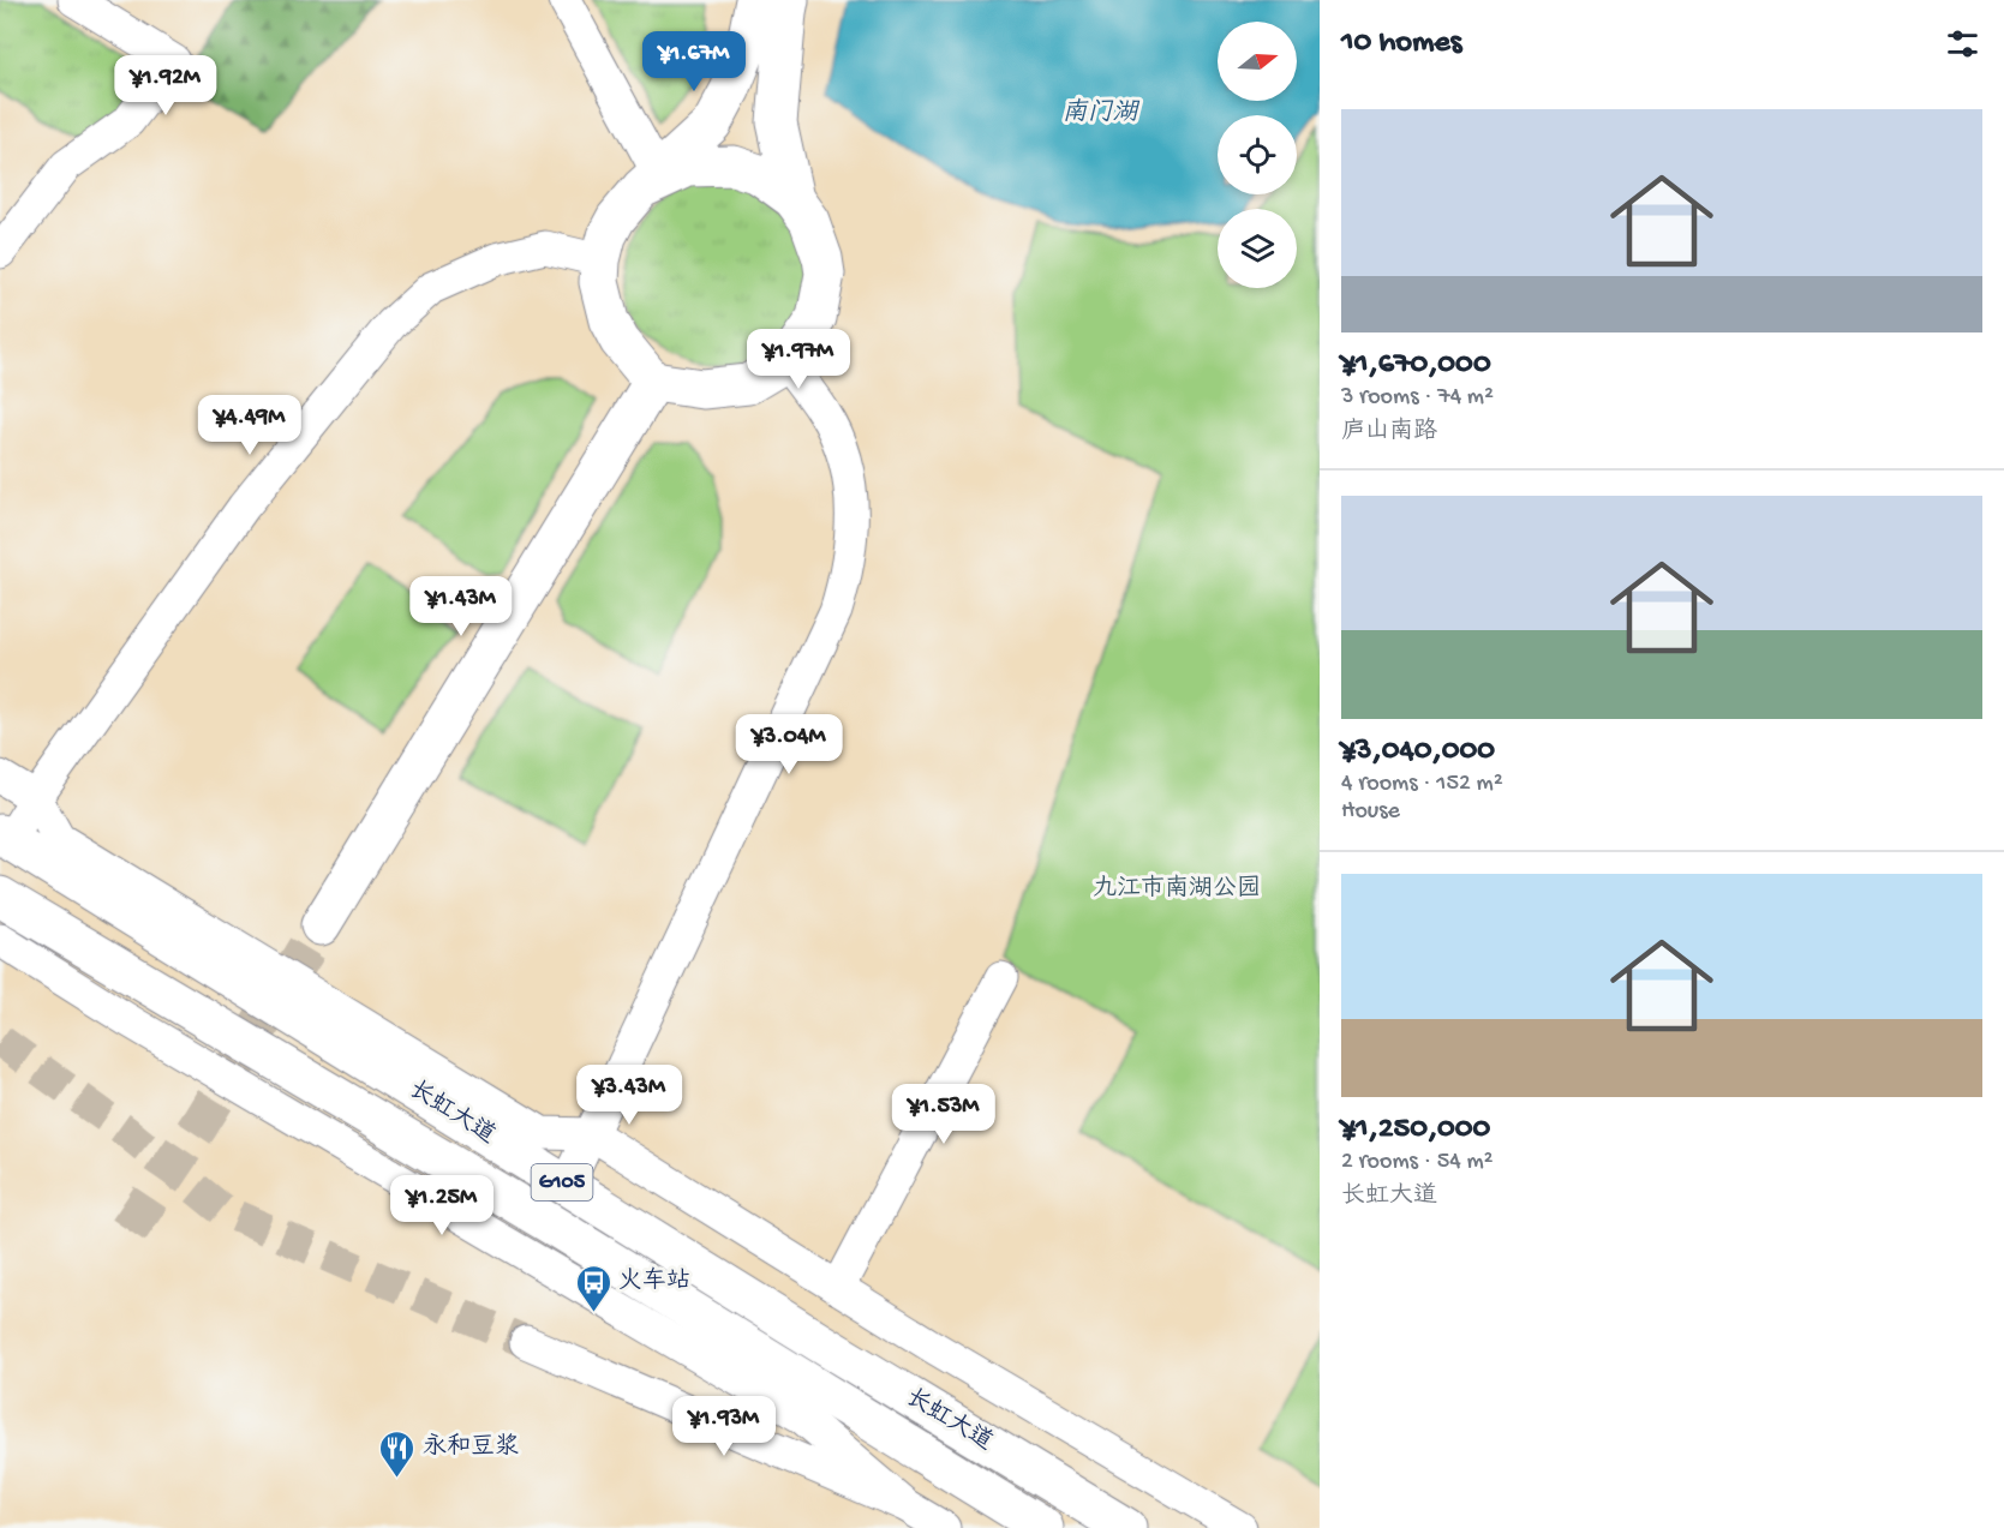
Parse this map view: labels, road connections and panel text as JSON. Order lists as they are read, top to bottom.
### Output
{
  "streets": {
    "main road": ["长虹大道", "G105"]
  },
  "water": ["南门湖"],
  "parks": ["九江市南湖公园"],
  "places": {
    "bus stop": ["火车站"],
    "restaurant": ["永和豆浆"]
  },
  "north": "right",
  "page": {
    "heading": "10 homes",
    "price": [
      "¥1.67M",
      "¥1.92M",
      "¥1.97M",
      "¥4.49M",
      "¥1.43M",
      "¥3.04M",
      "¥3.43M",
      "¥1.53M",
      "¥1.25M",
      "¥1.93M"
    ],
    "list": [
      {
        "name": "¥1,670,000",
        "note": "3 rooms · 74 m² · 庐山南路"
      },
      {
        "name": "¥3,040,000",
        "note": "4 rooms · 152 m² · House"
      },
      {
        "name": "¥1,250,000",
        "note": "2 rooms · 54 m² · 长虹大道"
      }
    ]
  }
}
